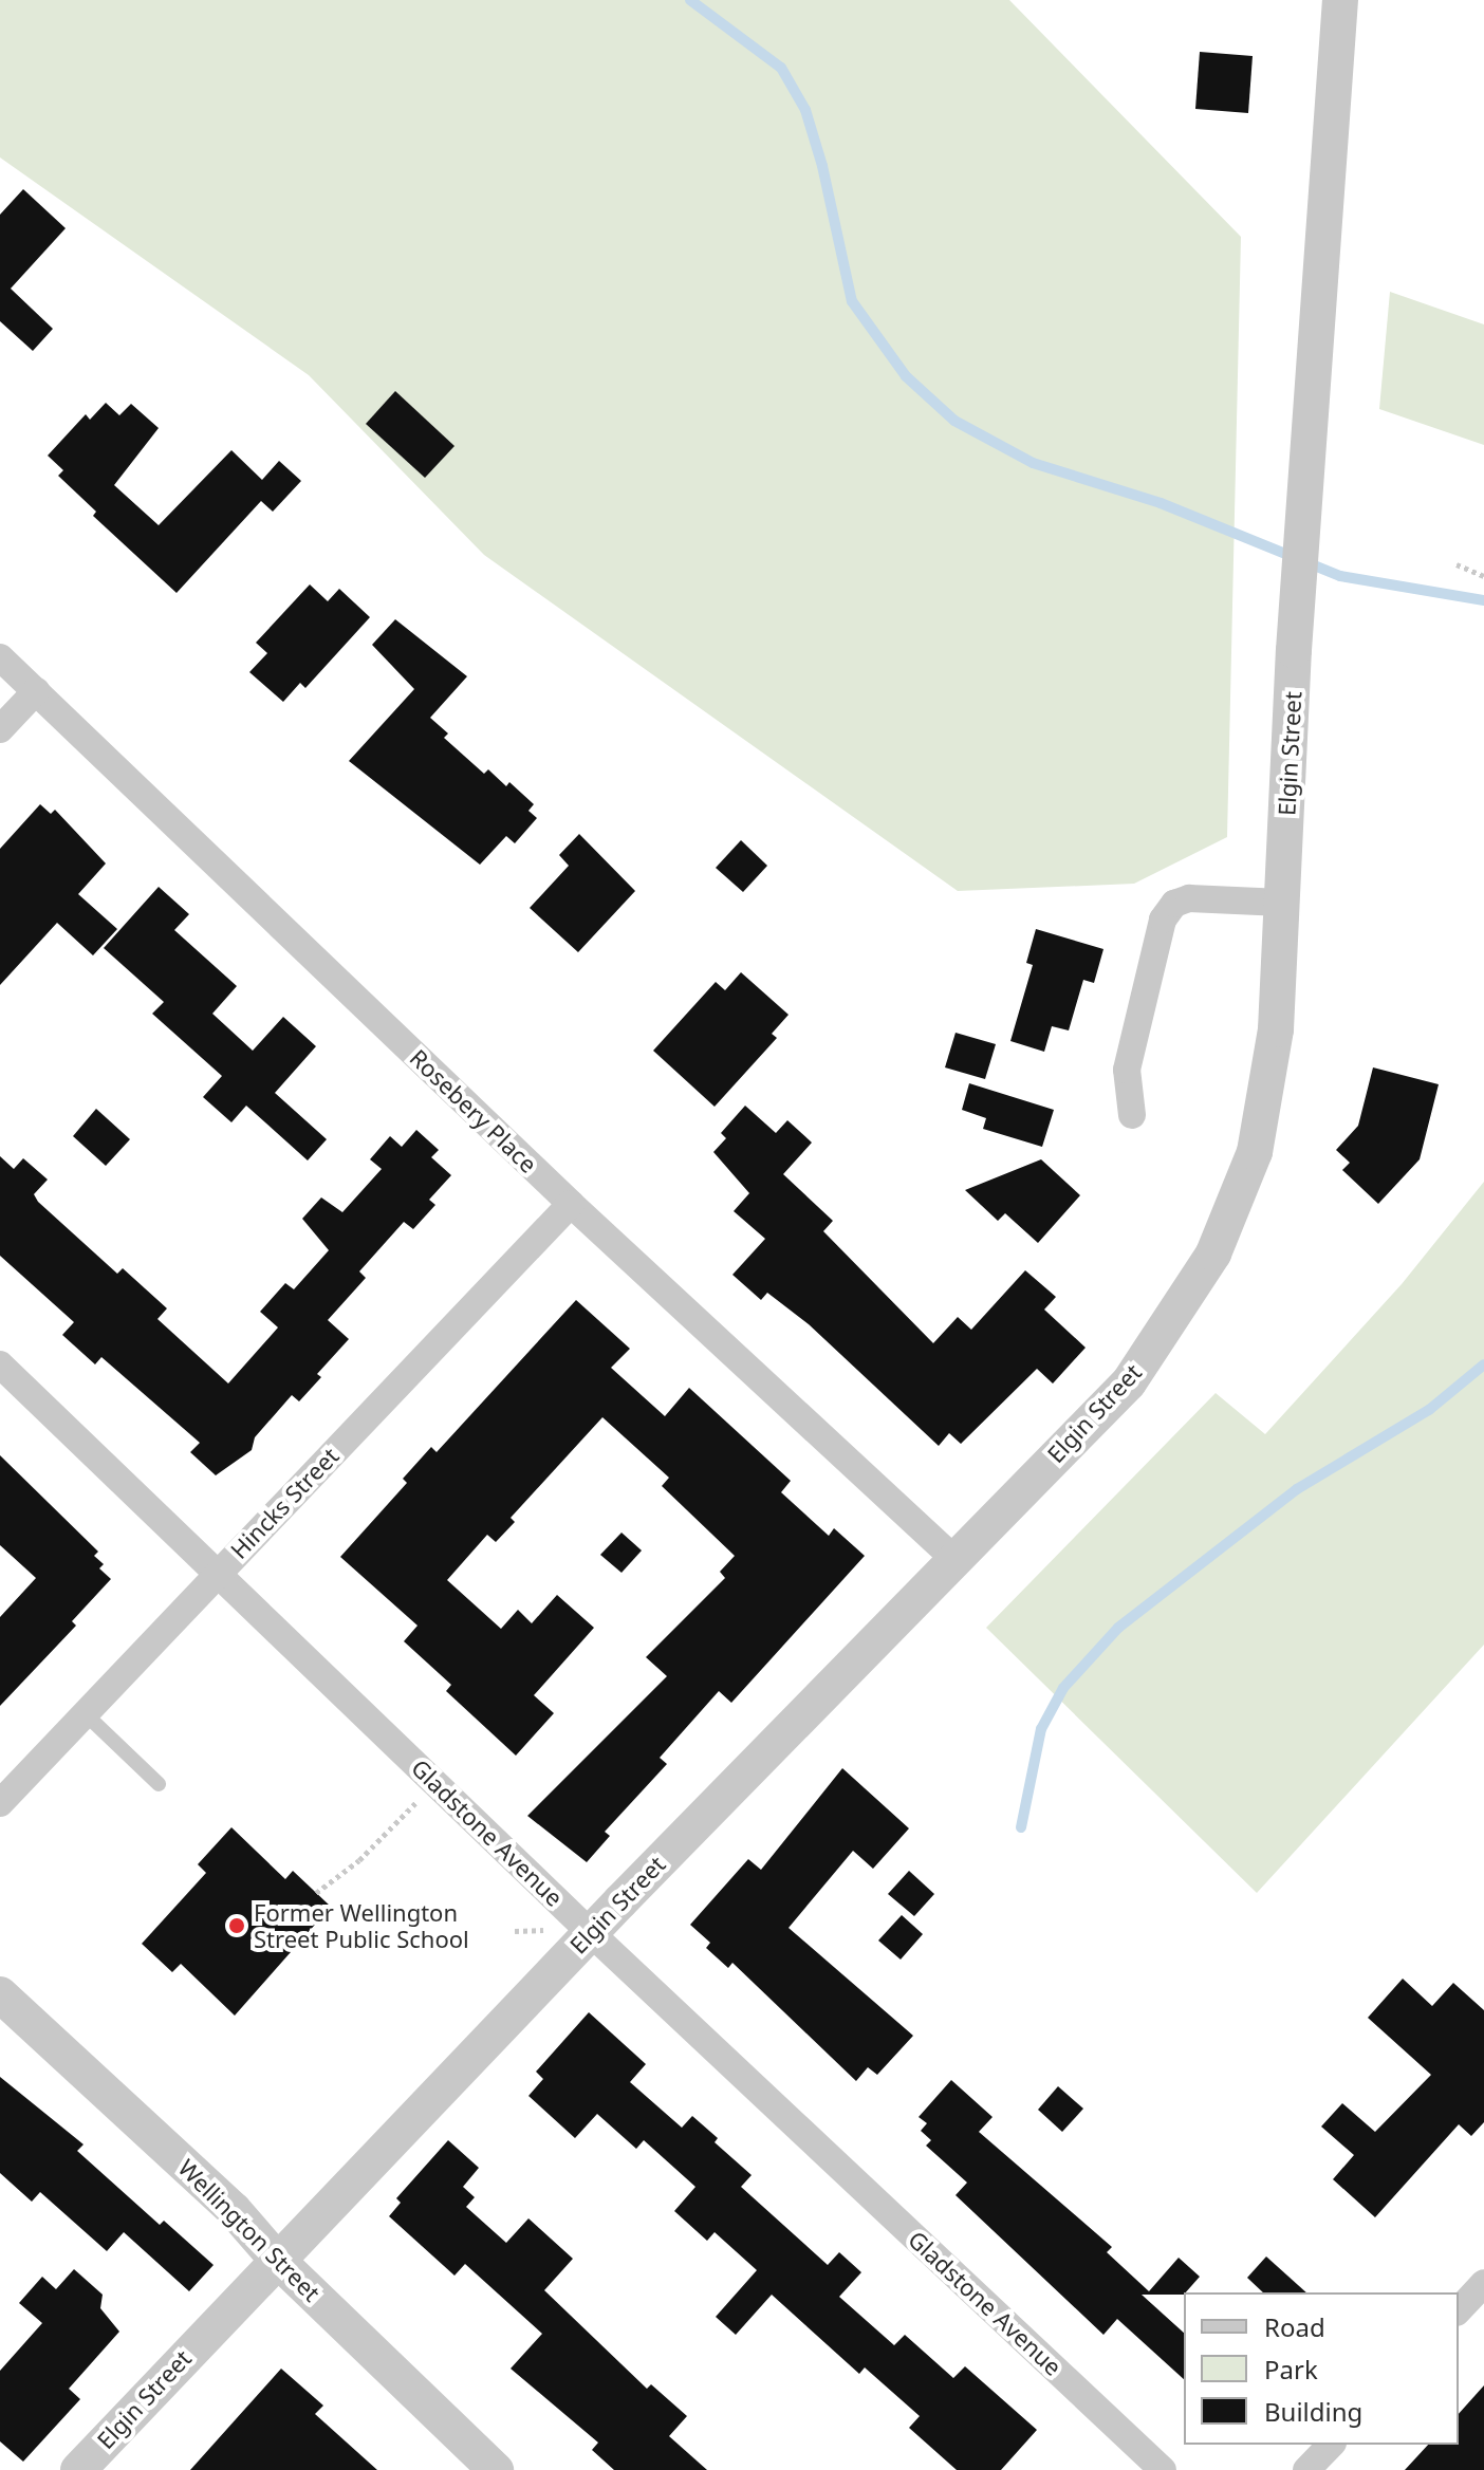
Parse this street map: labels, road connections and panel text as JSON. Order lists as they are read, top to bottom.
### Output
{
  "streets": {
    "street": [
      "Elgin Street",
      "Rosebery Place",
      "Hincks Street",
      "Gladstone Avenue",
      "Wellington Street"
    ]
  },
  "crossings": [
    ["Elgin Street", "Rosebery Place"],
    ["Elgin Street", "Gladstone Avenue"],
    ["Elgin Street", "Wellington Street"],
    ["Rosebery Place", "Hincks Street"],
    ["Hincks Street", "Gladstone Avenue"]
  ],
  "places": ["Former Wellington Street Public School"],
  "legend": ["Road", "Park", "Building"]
}
